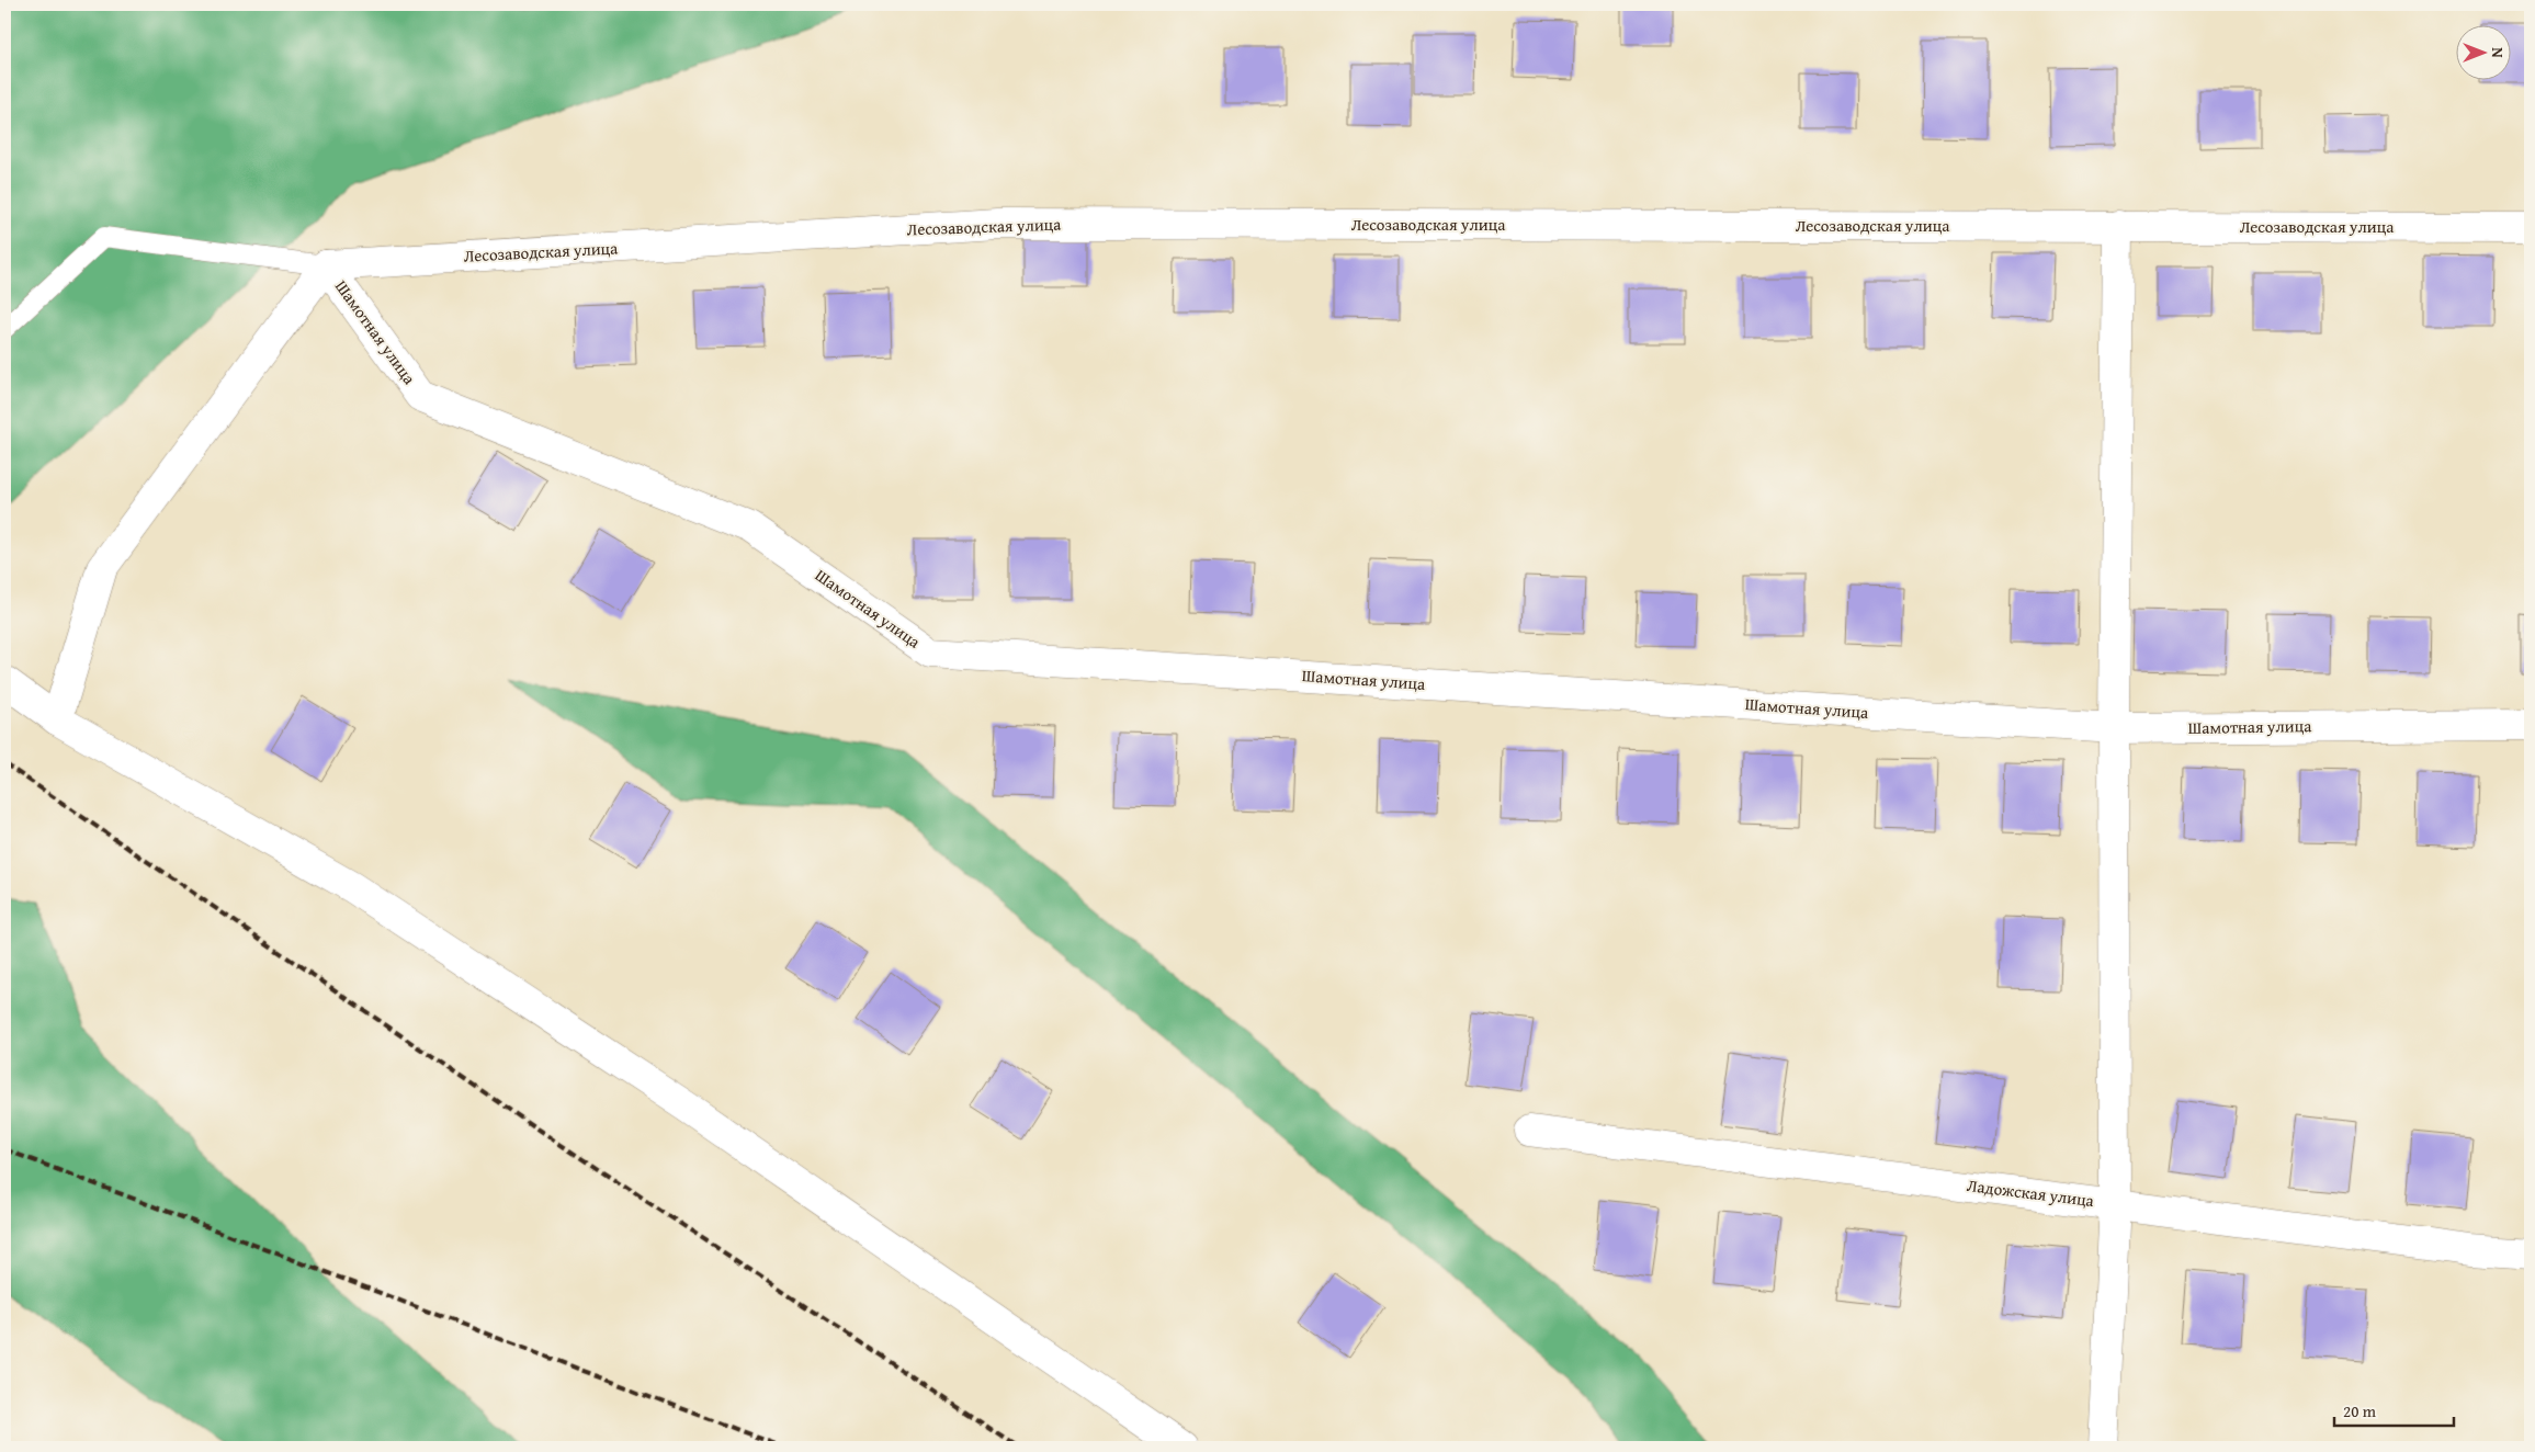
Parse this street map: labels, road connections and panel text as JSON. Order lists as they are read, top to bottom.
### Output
{
  "streets": {
    "street": ["Лесозаводская улица", "Шамотная улица", "Ладожская улица"]
  },
  "crossings": [
    ["Лесозаводская улица", "Шамотная улица"]
  ],
  "scale_bar": "20 m",
  "north": "right"
}
